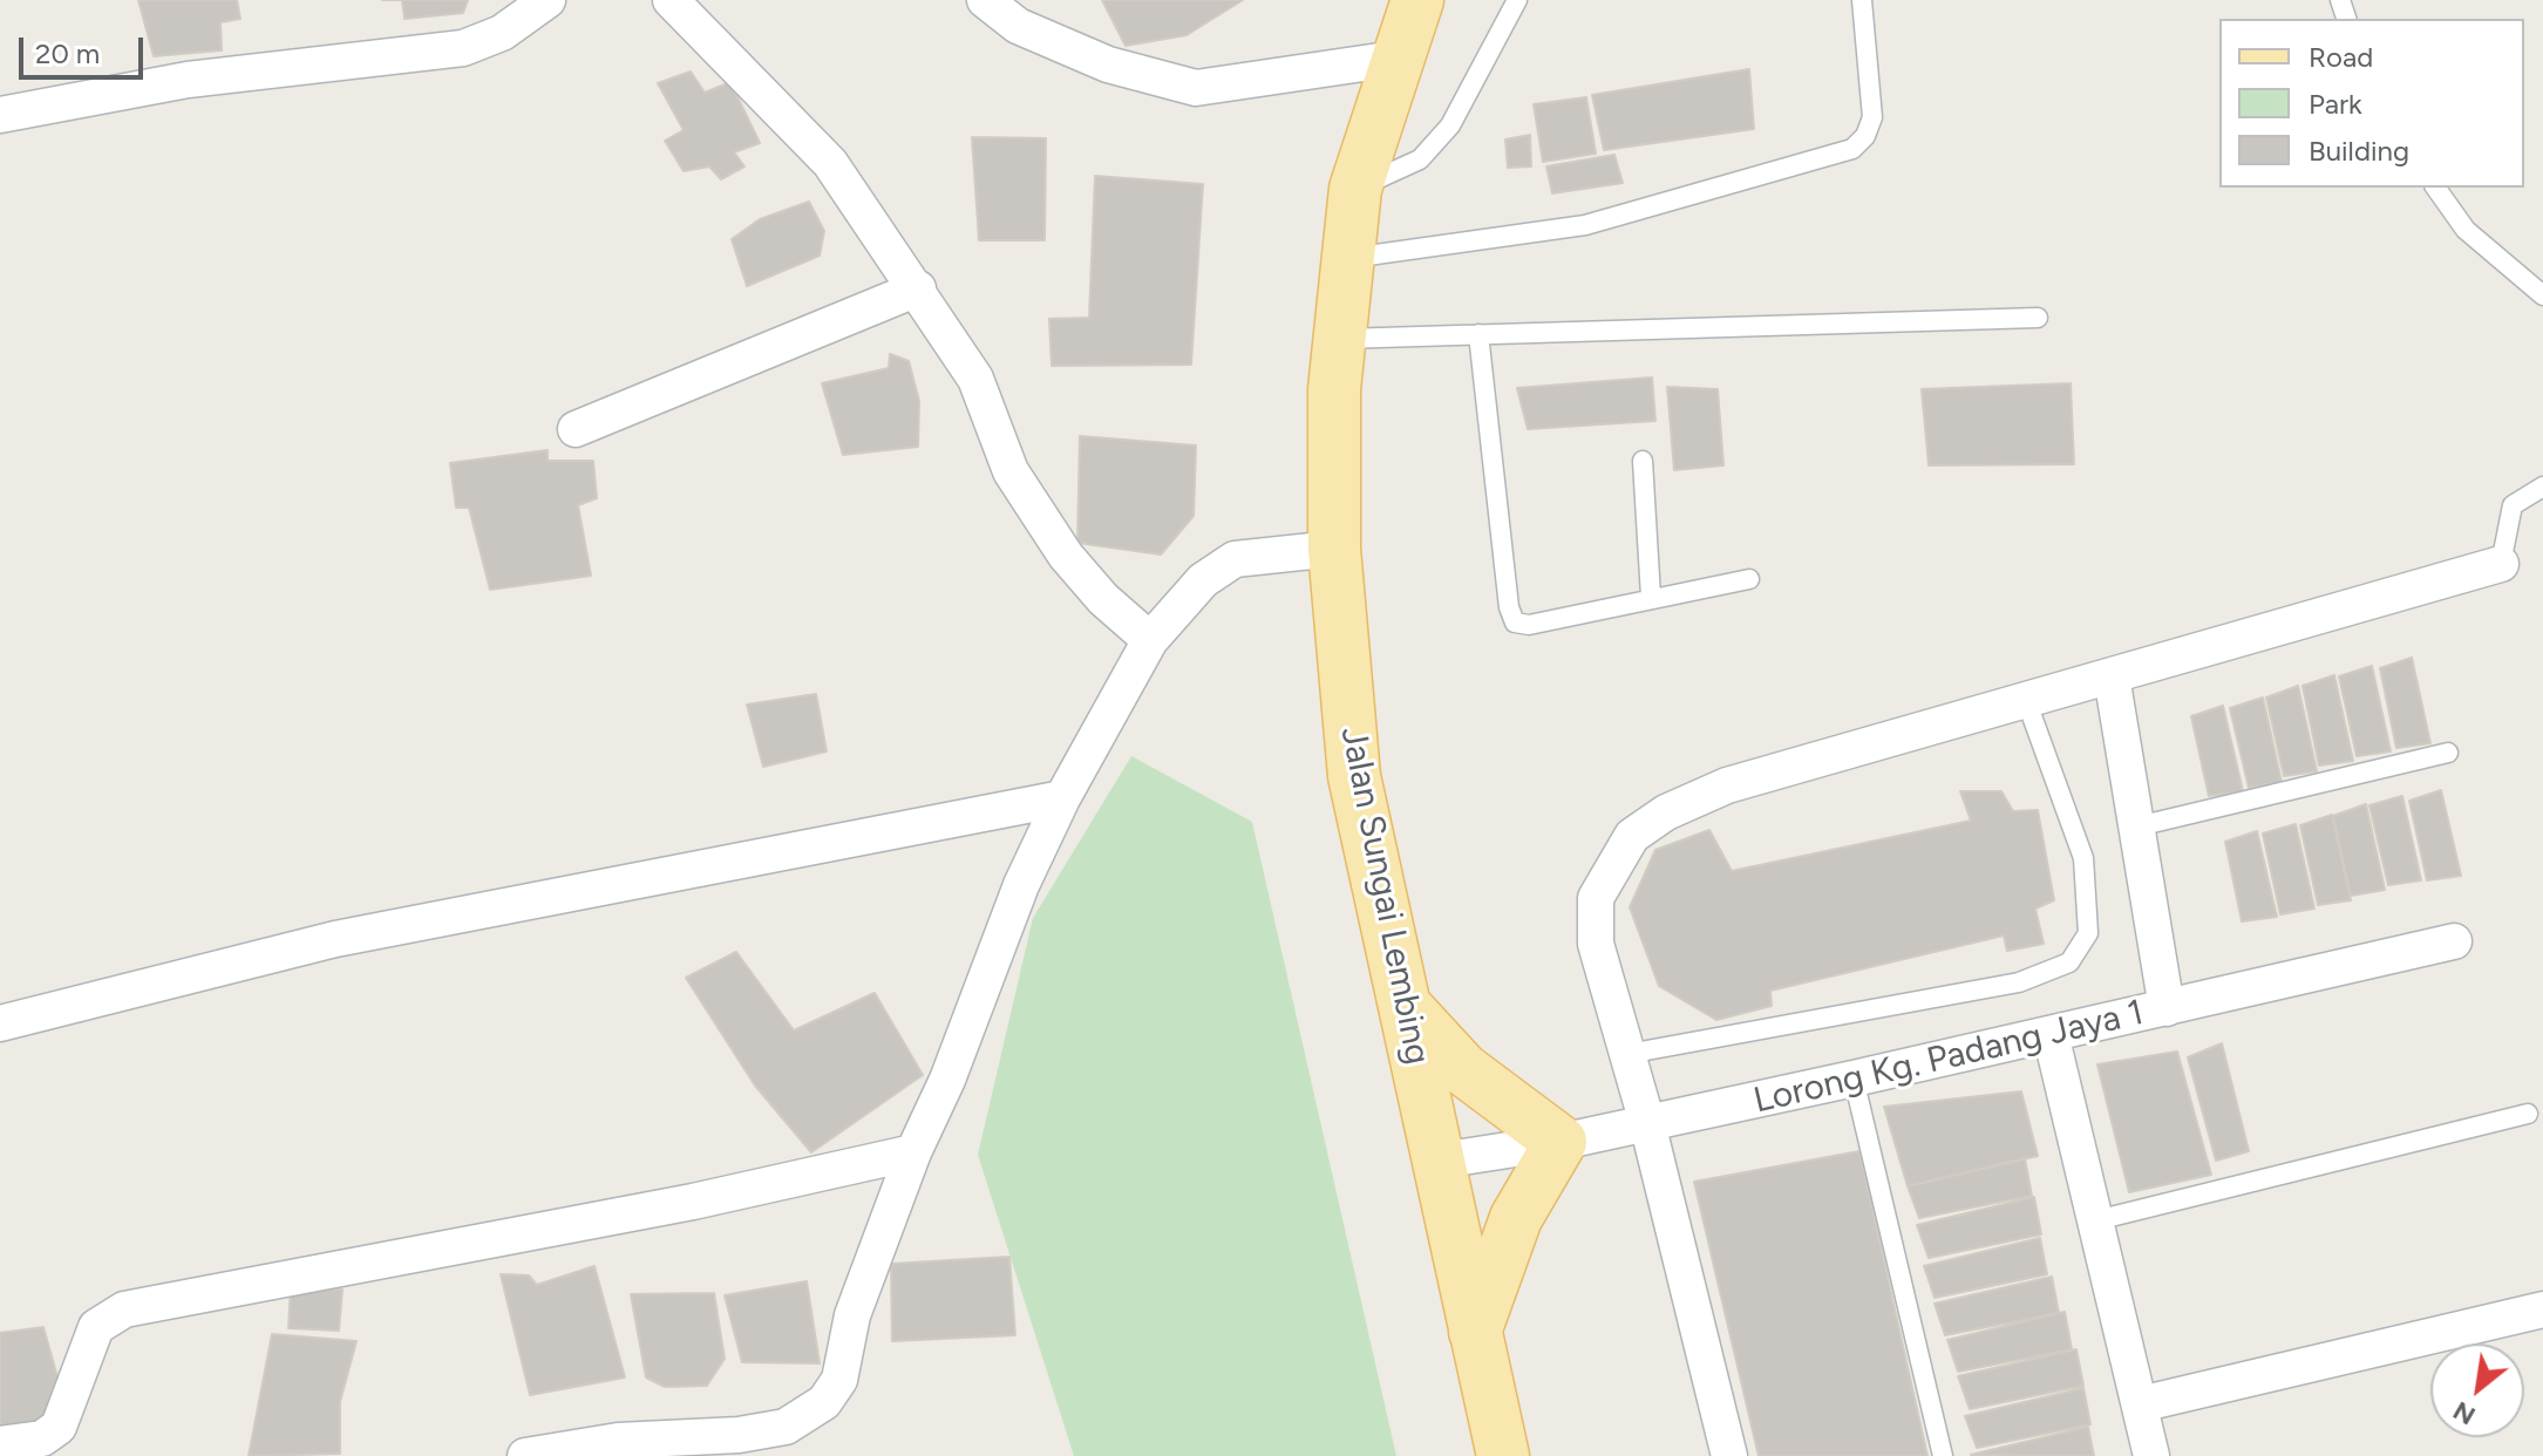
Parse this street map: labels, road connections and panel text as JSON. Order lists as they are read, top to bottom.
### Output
{
  "streets": {
    "main road": ["Jalan Sungai Lembing"],
    "street": ["Lorong Kg. Padang Jaya 1"]
  },
  "crossings": [
    ["Jalan Sungai Lembing", "Lorong Kg. Padang Jaya 1"]
  ],
  "legend": ["Road", "Park", "Building"],
  "scale_bar": "20 m",
  "north": "bottom left"
}
